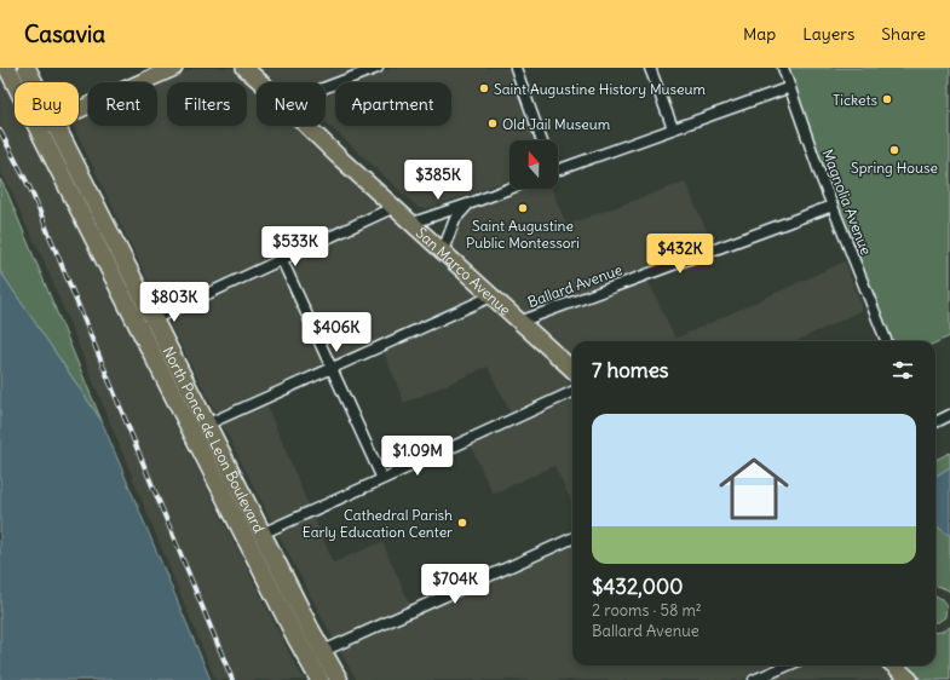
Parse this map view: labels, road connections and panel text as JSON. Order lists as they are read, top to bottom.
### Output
{
  "streets": {
    "highway": ["North Ponce de Leon Boulevard"],
    "main road": ["San Marco Avenue"],
    "street": ["Magnolia Avenue", "Ballard Avenue"]
  },
  "crossings": [
    ["Magnolia Avenue", "Ballard Avenue"],
    ["San Marco Avenue", "Ballard Avenue"]
  ],
  "places": [
    "Saint Augustine History Museum",
    "Tickets",
    "Old Jail Museum",
    "Spring House",
    "Saint Augustine Public Montessori",
    "Cathedral Parish Early Education Center"
  ],
  "north": "top",
  "page": {
    "header": "Casavia",
    "nav": ["Map", "Layers", "Share"],
    "chip": [
      "Buy",
      "Rent",
      "Filters",
      "New",
      "Apartment"
    ],
    "price": [
      "$385K",
      "$533K",
      "$432K",
      "$803K",
      "$406K",
      "$1.09M",
      "$704K"
    ],
    "heading": "7 homes",
    "list": [
      {
        "name": "$432,000",
        "note": "2 rooms · 58 m² · Ballard Avenue"
      }
    ]
  }
}
